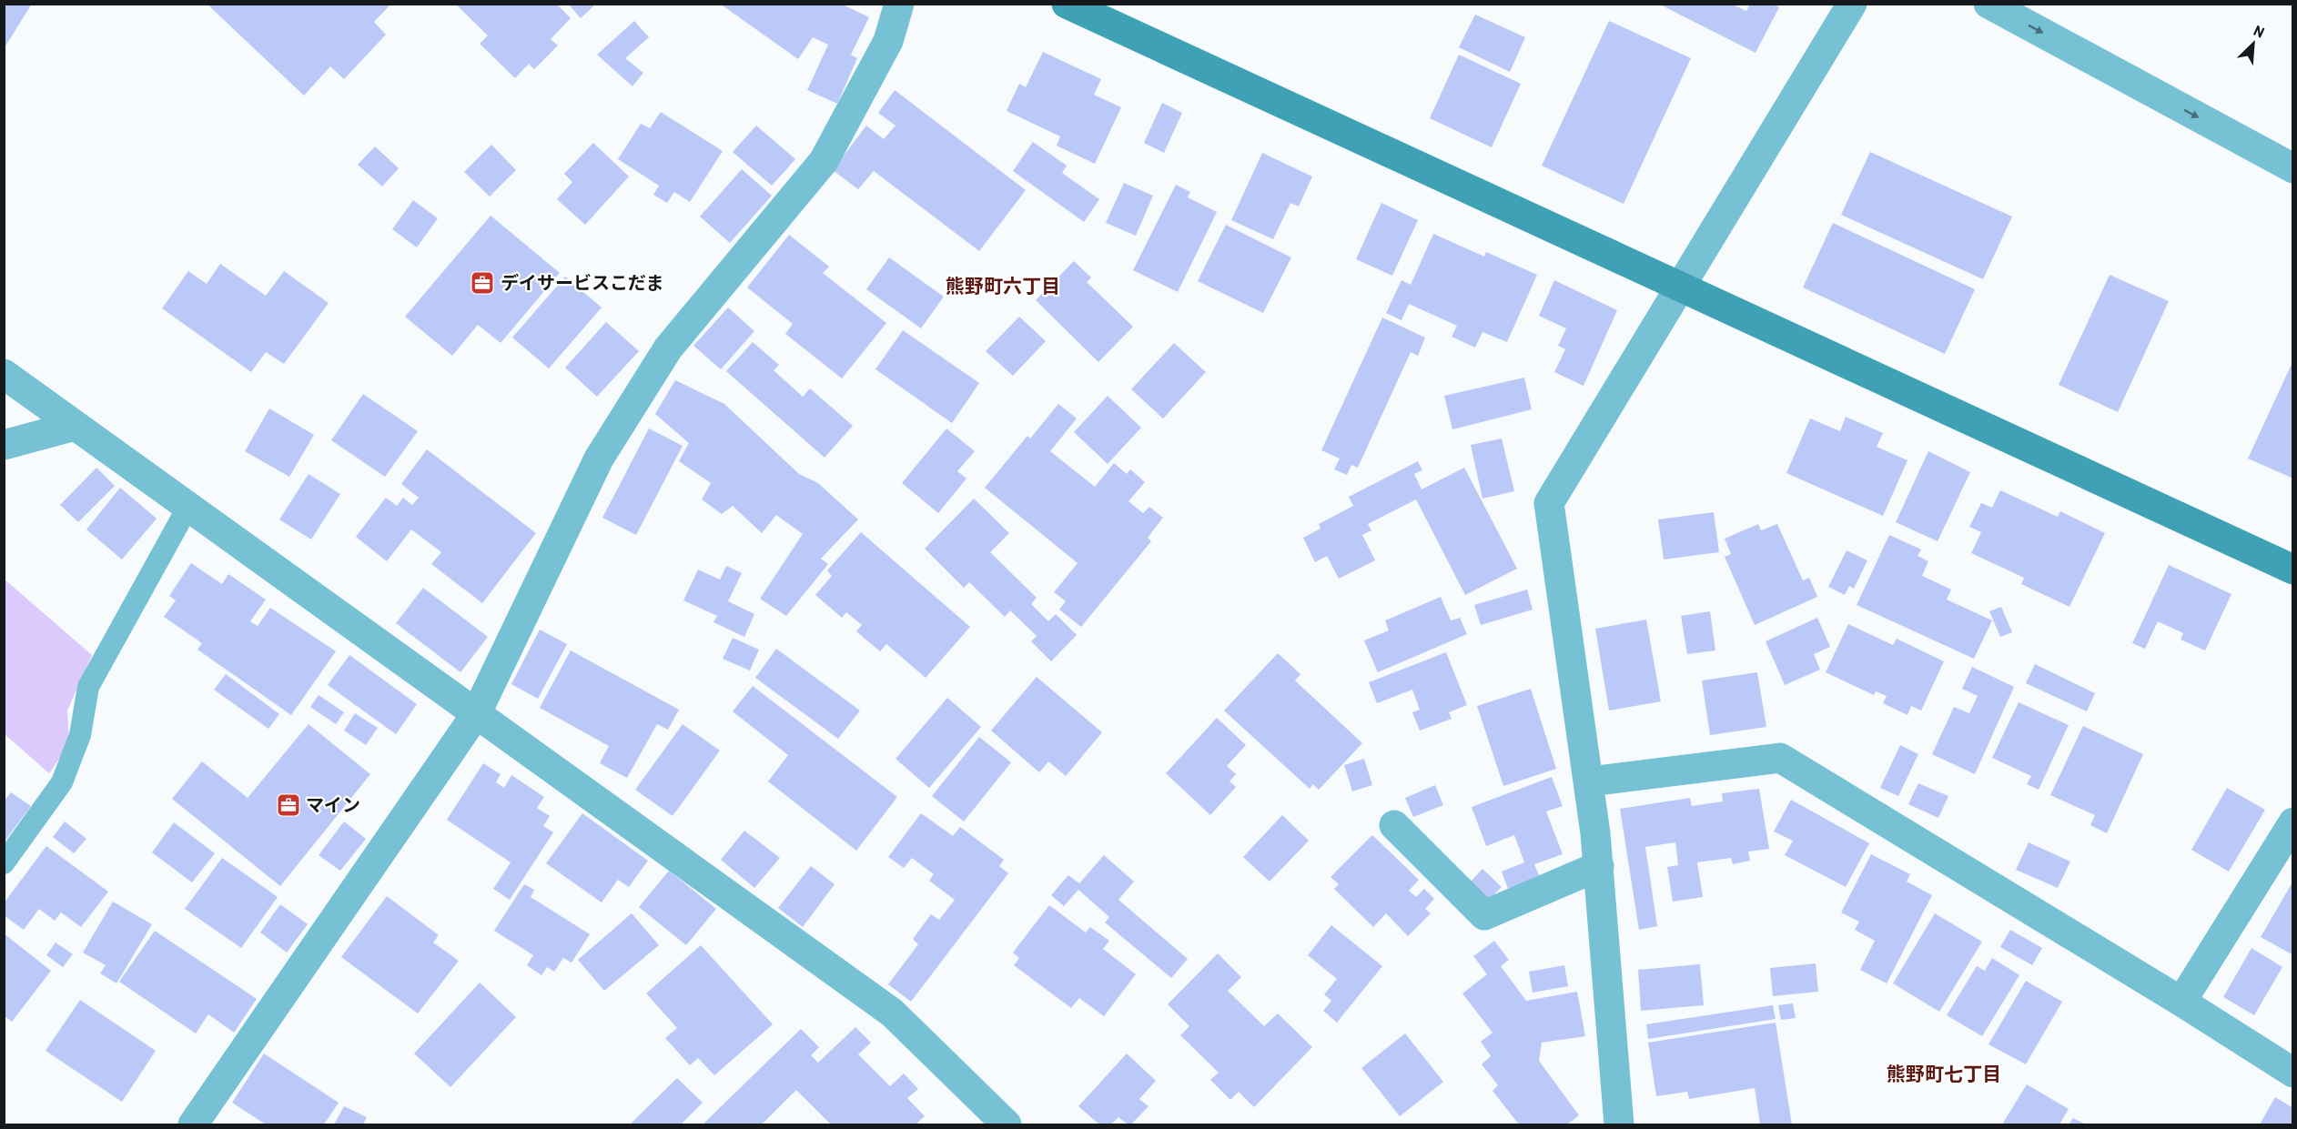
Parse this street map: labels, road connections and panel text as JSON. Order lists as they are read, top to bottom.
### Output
{
  "districts": ["熊野町六丁目", "熊野町七丁目"],
  "places": {
    "office": ["デイサービスこだま", "マイン"]
  },
  "north": "top right"
}
